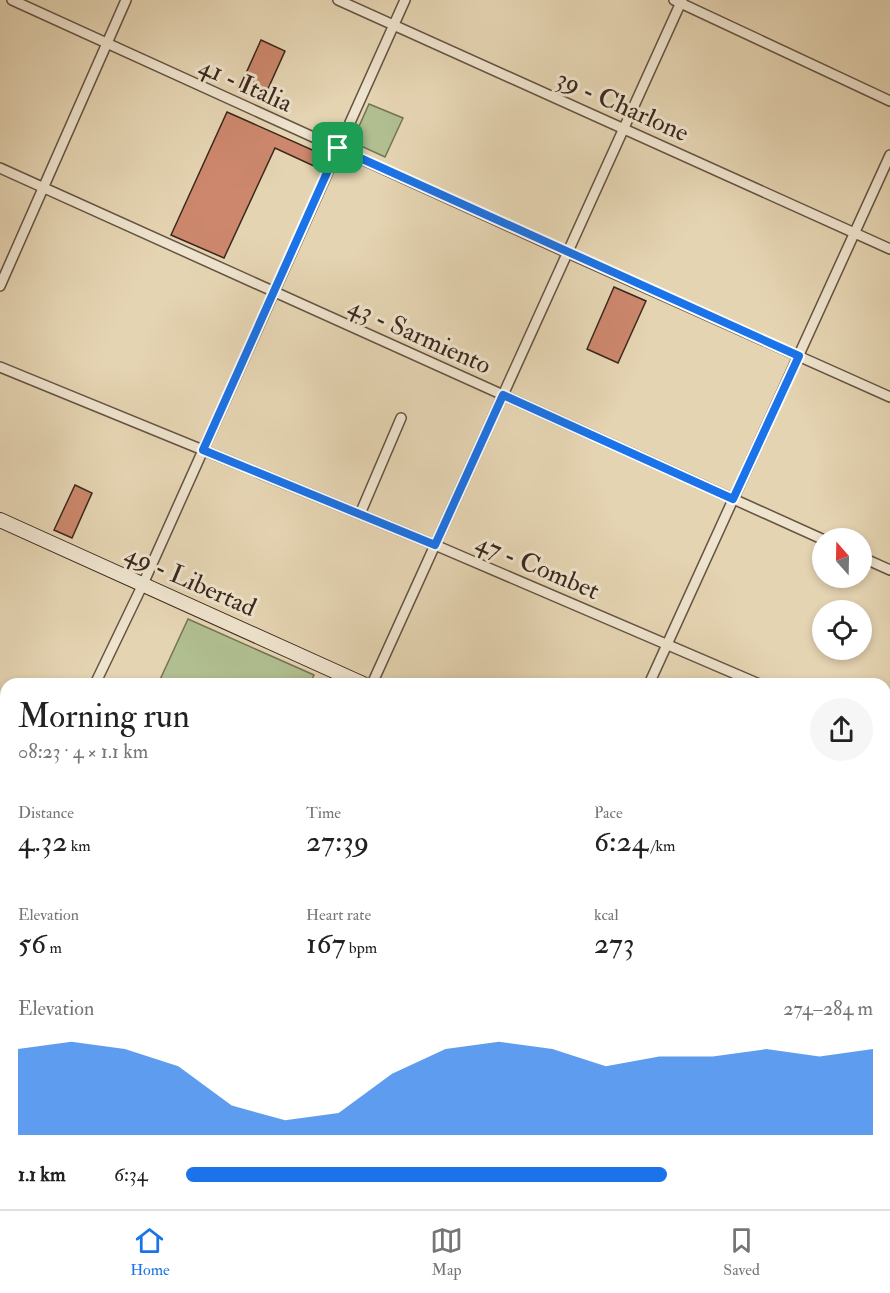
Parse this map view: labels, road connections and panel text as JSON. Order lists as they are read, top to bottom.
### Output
{
  "streets": {
    "street": [
      "41 - Italia",
      "39 - Charlone",
      "43 - Sarmiento",
      "47 - Combet",
      "49 - Libertad"
    ]
  },
  "north": "top",
  "page": {
    "heading": ["Morning run", "08:23 · 4 × 1.1 km"],
    "stats": [
      ["Distance", "4.32 km"],
      ["Time", "27:39"],
      ["Pace", "6:24 /km"],
      ["Elevation", "56 m"],
      ["Heart rate", "167 bpm"],
      ["kcal", "273"]
    ],
    "chart": ["Elevation", "274–284 m"],
    "list": [
      {
        "name": "1.1 km",
        "note": "6:34"
      }
    ],
    "tabs": ["Home", "Map", "Saved"]
  }
}
